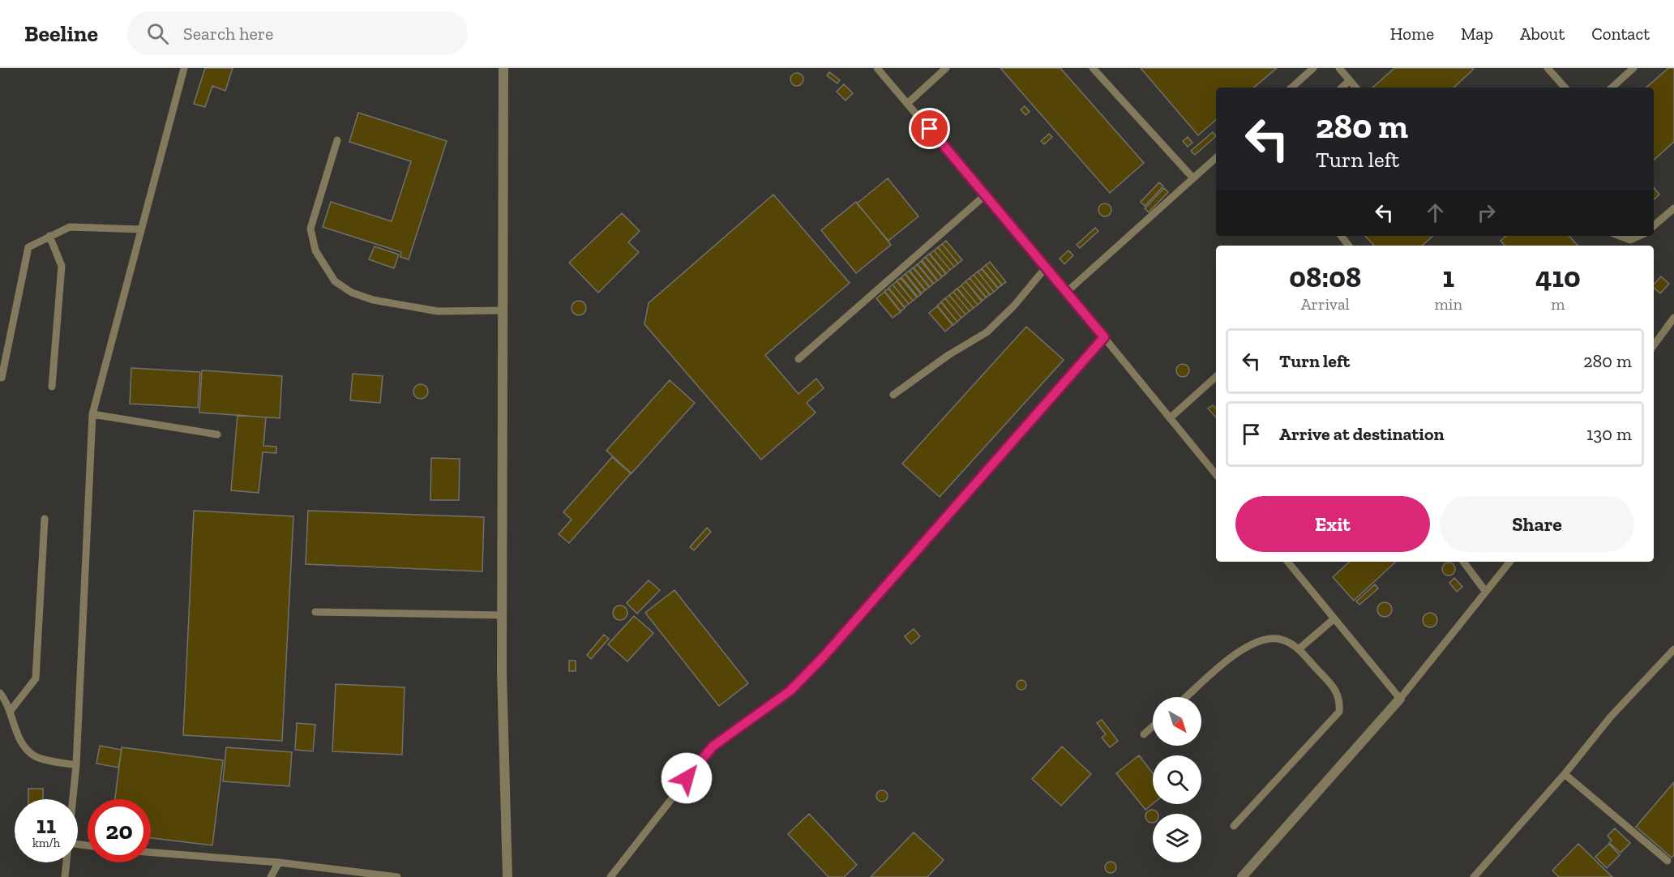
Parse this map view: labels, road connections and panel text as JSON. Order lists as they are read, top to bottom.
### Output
{
  "north": "bottom right",
  "page": {
    "header": "Beeline",
    "search": "Search here",
    "nav": [
      "Home",
      "Map",
      "About",
      "Contact"
    ],
    "turn": ["280 m", "Turn left"],
    "eta": [
      "08:08",
      "Arrival",
      "1",
      "min",
      "410",
      "m"
    ],
    "list": [
      {
        "name": "Turn left",
        "value": "280 m"
      },
      {
        "name": "Arrive at destination",
        "value": "130 m"
      }
    ],
    "buttons": ["Exit", "Share"],
    "speed": "11 km/h",
    "limit": "20"
  }
}
